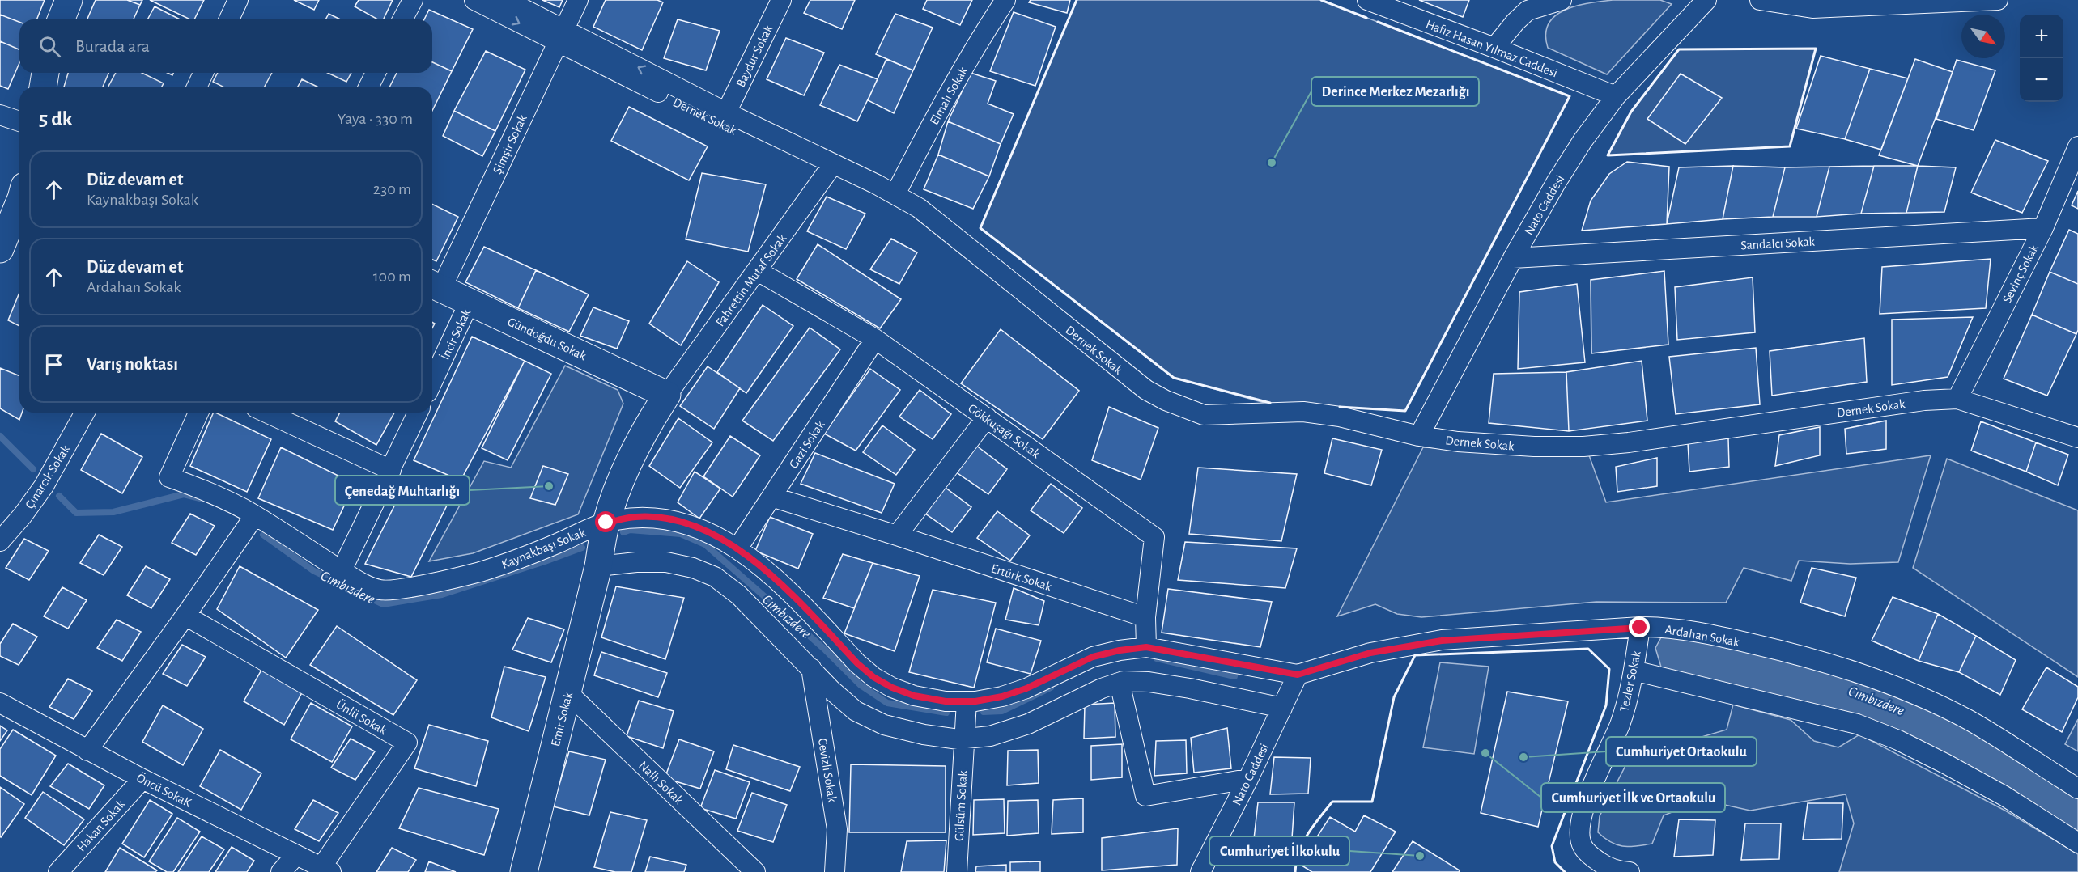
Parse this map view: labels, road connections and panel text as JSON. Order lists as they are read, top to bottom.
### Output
{
  "streets": {
    "street": [
      "Hafız Hasan Yılmaz Caddesi",
      "Baydur Sokak",
      "Elmalı Sokak",
      "Dernek Sokak",
      "Şimşir Sokak",
      "Nato Caddesi",
      "Sandalcı Sokak",
      "Sevinç Sokak",
      "Fahrettin Mutaf Sokak",
      "İncir Sokak",
      "Gündoğdu Sokak",
      "Gökkuşağı Sokak",
      "Gazi Sokak",
      "Çınarcık Sokak",
      "Kaynakbaşı Sokak",
      "Ertürk Sokak",
      "Ardahan Sokak",
      "Tezler Sokak",
      "Ünlü Sokak",
      "Emir Sokak",
      "Cevizli Sokak",
      "Nallı Sokak",
      "Öncü SokaK",
      "Gülsüm Sokak",
      "Hakan Sokak"
    ]
  },
  "crossings": [
    ["Hafız Hasan Yılmaz Caddesi", "Nato Caddesi"],
    ["Baydur Sokak", "Dernek Sokak"],
    ["Elmalı Sokak", "Dernek Sokak"],
    ["Dernek Sokak", "Şimşir Sokak"],
    ["Dernek Sokak", "Nato Caddesi"],
    ["Dernek Sokak", "Sevinç Sokak"],
    ["Dernek Sokak", "Fahrettin Mutaf Sokak"],
    ["Şimşir Sokak", "Gündoğdu Sokak"],
    ["Nato Caddesi", "Sandalcı Sokak"],
    ["Nato Caddesi", "Kaynakbaşı Sokak"],
    ["Nato Caddesi", "Ardahan Sokak"],
    ["Sandalcı Sokak", "Sevinç Sokak"],
    ["Fahrettin Mutaf Sokak", "Gündoğdu Sokak"],
    ["Fahrettin Mutaf Sokak", "Gökkuşağı Sokak"],
    ["Fahrettin Mutaf Sokak", "Emir Sokak"],
    ["İncir Sokak", "Gündoğdu Sokak"],
    ["Gündoğdu Sokak", "Emir Sokak"],
    ["Gökkuşağı Sokak", "Gazi Sokak"],
    ["Gökkuşağı Sokak", "Kaynakbaşı Sokak"],
    ["Gökkuşağı Sokak", "Ertürk Sokak"],
    ["Gazi Sokak", "Kaynakbaşı Sokak"],
    ["Gazi Sokak", "Ertürk Sokak"],
    ["Kaynakbaşı Sokak", "Ardahan Sokak"],
    ["Kaynakbaşı Sokak", "Emir Sokak"],
    ["Kaynakbaşı Sokak", "Gülsüm Sokak"],
    ["Ardahan Sokak", "Tezler Sokak"],
    ["Ünlü Sokak", "Öncü SokaK"],
    ["Emir Sokak", "Nallı Sokak"],
    ["Öncü SokaK", "Hakan Sokak"]
  ],
  "water": ["Cımbızdere"],
  "places": [
    "Derince Merkez Mezarlığı",
    "Çenedağ Muhtarlığı",
    "Cumhuriyet İlk ve Ortaokulu",
    "Cumhuriyet Ortaokulu",
    "Cumhuriyet İlkokulu"
  ],
  "north": "bottom right",
  "page": {
    "map_buttons": ["+", "−"],
    "search": "Burada ara",
    "heading": ["5 dk", "Yaya · 330 m"],
    "list": [
      ["Düz devam et", "Kaynakbaşı Sokak", "230 m"],
      ["Düz devam et", "Ardahan Sokak", "100 m"],
      "Varış noktası"
    ]
  }
}
